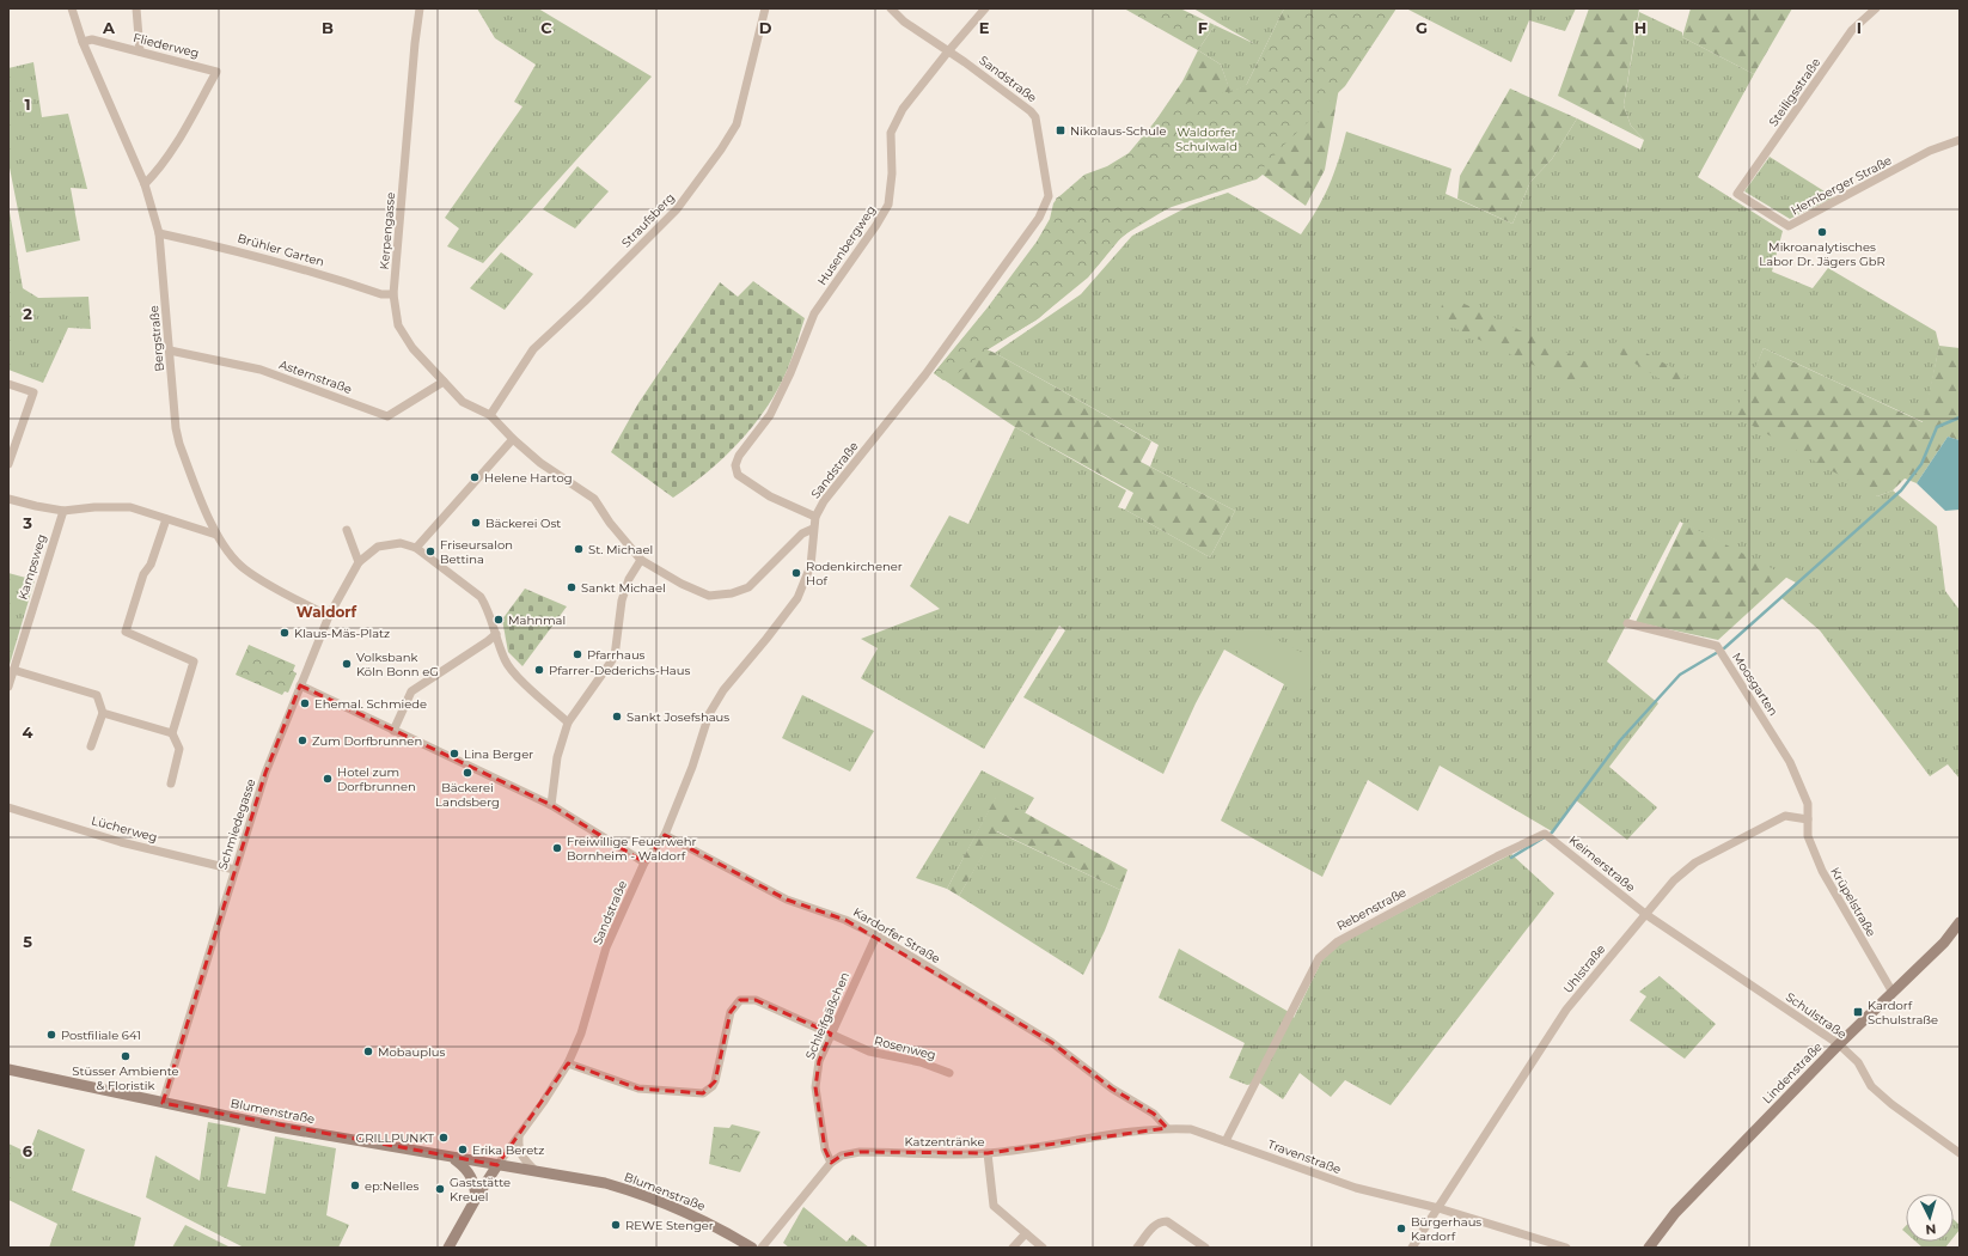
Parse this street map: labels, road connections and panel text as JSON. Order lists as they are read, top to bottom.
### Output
{
  "streets": {
    "main road": ["Lindenstraße", "Blumenstraße"],
    "street": [
      "Fliederweg",
      "Sandstraße",
      "Steiligsstraße",
      "Hemberger Straße",
      "Straufsberg",
      "Kerpengasse",
      "Husenbergweg",
      "Brühler Garten",
      "Bergstraße",
      "Asternstraße",
      "Kampsweg",
      "Moosgarten",
      "Schmiedegasse",
      "Lücherweg",
      "Keimerstraße",
      "Krüpelstraße",
      "Rebenstraße",
      "Kardorfer Straße",
      "Uhlstraße",
      "Schleifgäßchen",
      "Schulstraße",
      "Rosenweg",
      "Katzentränke",
      "Travenstraße"
    ]
  },
  "crossings": [
    ["Fliederweg", "Bergstraße"],
    ["Sandstraße", "Husenbergweg"],
    ["Sandstraße", "Kardorfer Straße"],
    ["Sandstraße", "Rosenweg"],
    ["Sandstraße", "Blumenstraße"],
    ["Steiligsstraße", "Hemberger Straße"],
    ["Straufsberg", "Kerpengasse"],
    ["Kerpengasse", "Brühler Garten"],
    ["Kerpengasse", "Asternstraße"],
    ["Brühler Garten", "Bergstraße"],
    ["Bergstraße", "Asternstraße"],
    ["Bergstraße", "Schmiedegasse"],
    ["Moosgarten", "Krüpelstraße"],
    ["Moosgarten", "Uhlstraße"],
    ["Schmiedegasse", "Lücherweg"],
    ["Schmiedegasse", "Blumenstraße"],
    ["Keimerstraße", "Rebenstraße"],
    ["Keimerstraße", "Uhlstraße"],
    ["Keimerstraße", "Schulstraße"],
    ["Krüpelstraße", "Uhlstraße"],
    ["Krüpelstraße", "Lindenstraße"],
    ["Rebenstraße", "Travenstraße"],
    ["Kardorfer Straße", "Schleifgäßchen"],
    ["Kardorfer Straße", "Katzentränke"],
    ["Kardorfer Straße", "Travenstraße"],
    ["Uhlstraße", "Schulstraße"],
    ["Uhlstraße", "Travenstraße"],
    ["Schleifgäßchen", "Rosenweg"],
    ["Schleifgäßchen", "Katzentränke"],
    ["Schulstraße", "Lindenstraße"],
    ["Katzentränke", "Travenstraße"]
  ],
  "districts": ["Waldorf"],
  "parks": ["Waldorfer Schulwald"],
  "places": {
    "transit": ["Nikolaus-Schule", "Kardorf Schulstraße"],
    "other": [
      "Mikroanalytisches Labor Dr. Jägers GbR",
      "Helene Hartog",
      "Bäckerei Ost",
      "St. Michael",
      "Friseursalon Bettina",
      "Rodenkirchener Hof",
      "Sankt Michael",
      "Mahnmal",
      "Klaus-Mäs-Platz",
      "Pfarrhaus",
      "Volksbank Köln Bonn eG",
      "Pfarrer-Dederichs-Haus",
      "Ehemal. Schmiede",
      "Sankt Josefshaus",
      "Zum Dorfbrunnen",
      "Lina Berger",
      "Bäckerei Landsberg",
      "Hotel zum Dorfbrunnen",
      "Freiwillige Feuerwehr Bornheim - Waldorf",
      "Postfiliale 641",
      "Mobauplus",
      "Stüsser Ambiente & Floristik",
      "GRILLPUNKT",
      "Erika Beretz",
      "ep:Nelles",
      "Gaststätte Kreuel",
      "REWE Stenger",
      "Bürgerhaus Kardorf"
    ]
  },
  "north": "bottom",
  "grid": {
    "columns": [
      "A",
      "B",
      "C",
      "D",
      "E",
      "F",
      "G",
      "H",
      "I"
    ],
    "rows": [
      "1",
      "2",
      "3",
      "4",
      "5",
      "6"
    ]
  }
}
